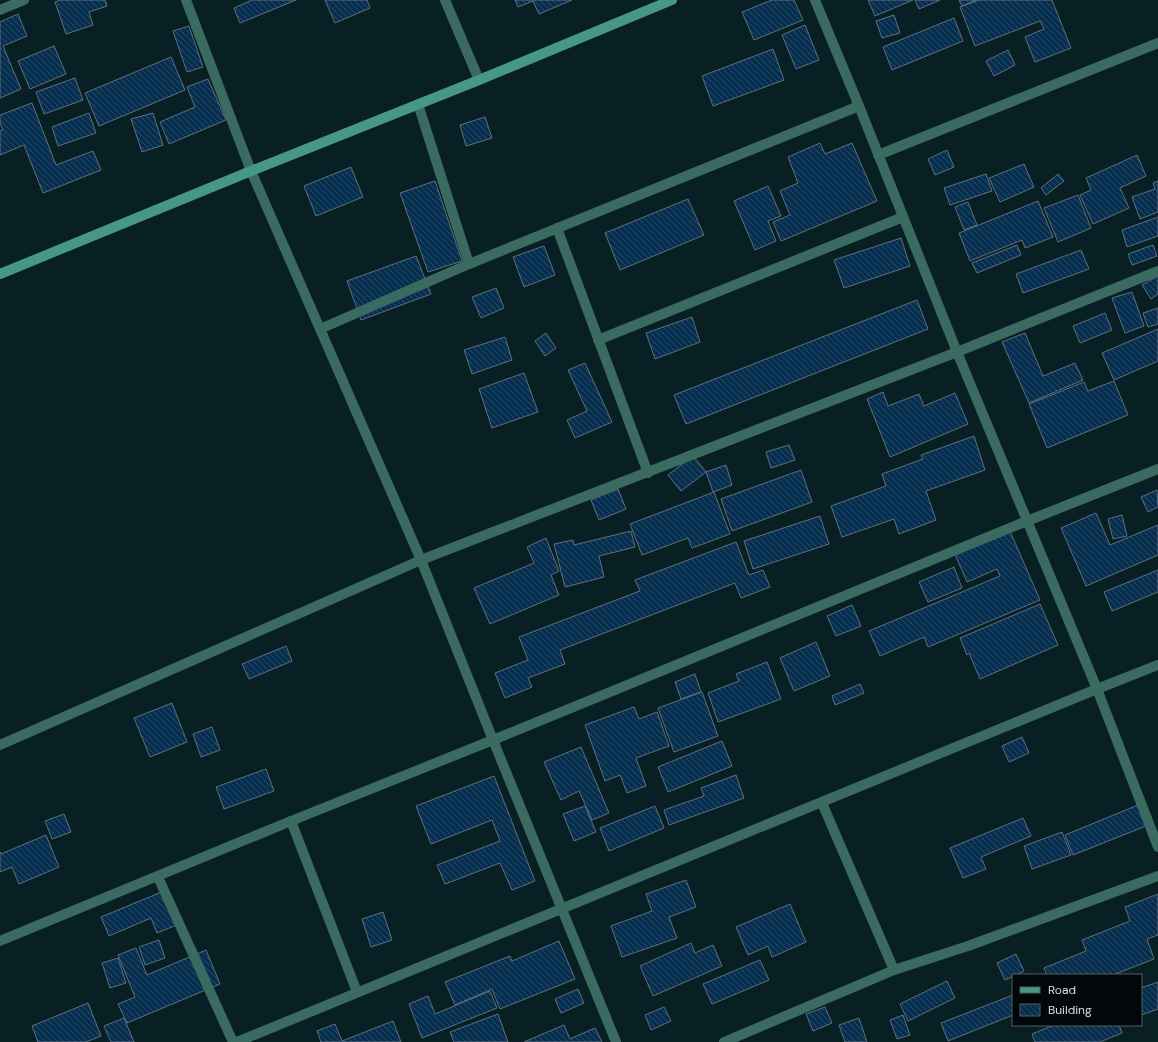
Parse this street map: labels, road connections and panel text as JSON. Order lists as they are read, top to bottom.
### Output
{
  "legend": ["Road", "Building"]
}
